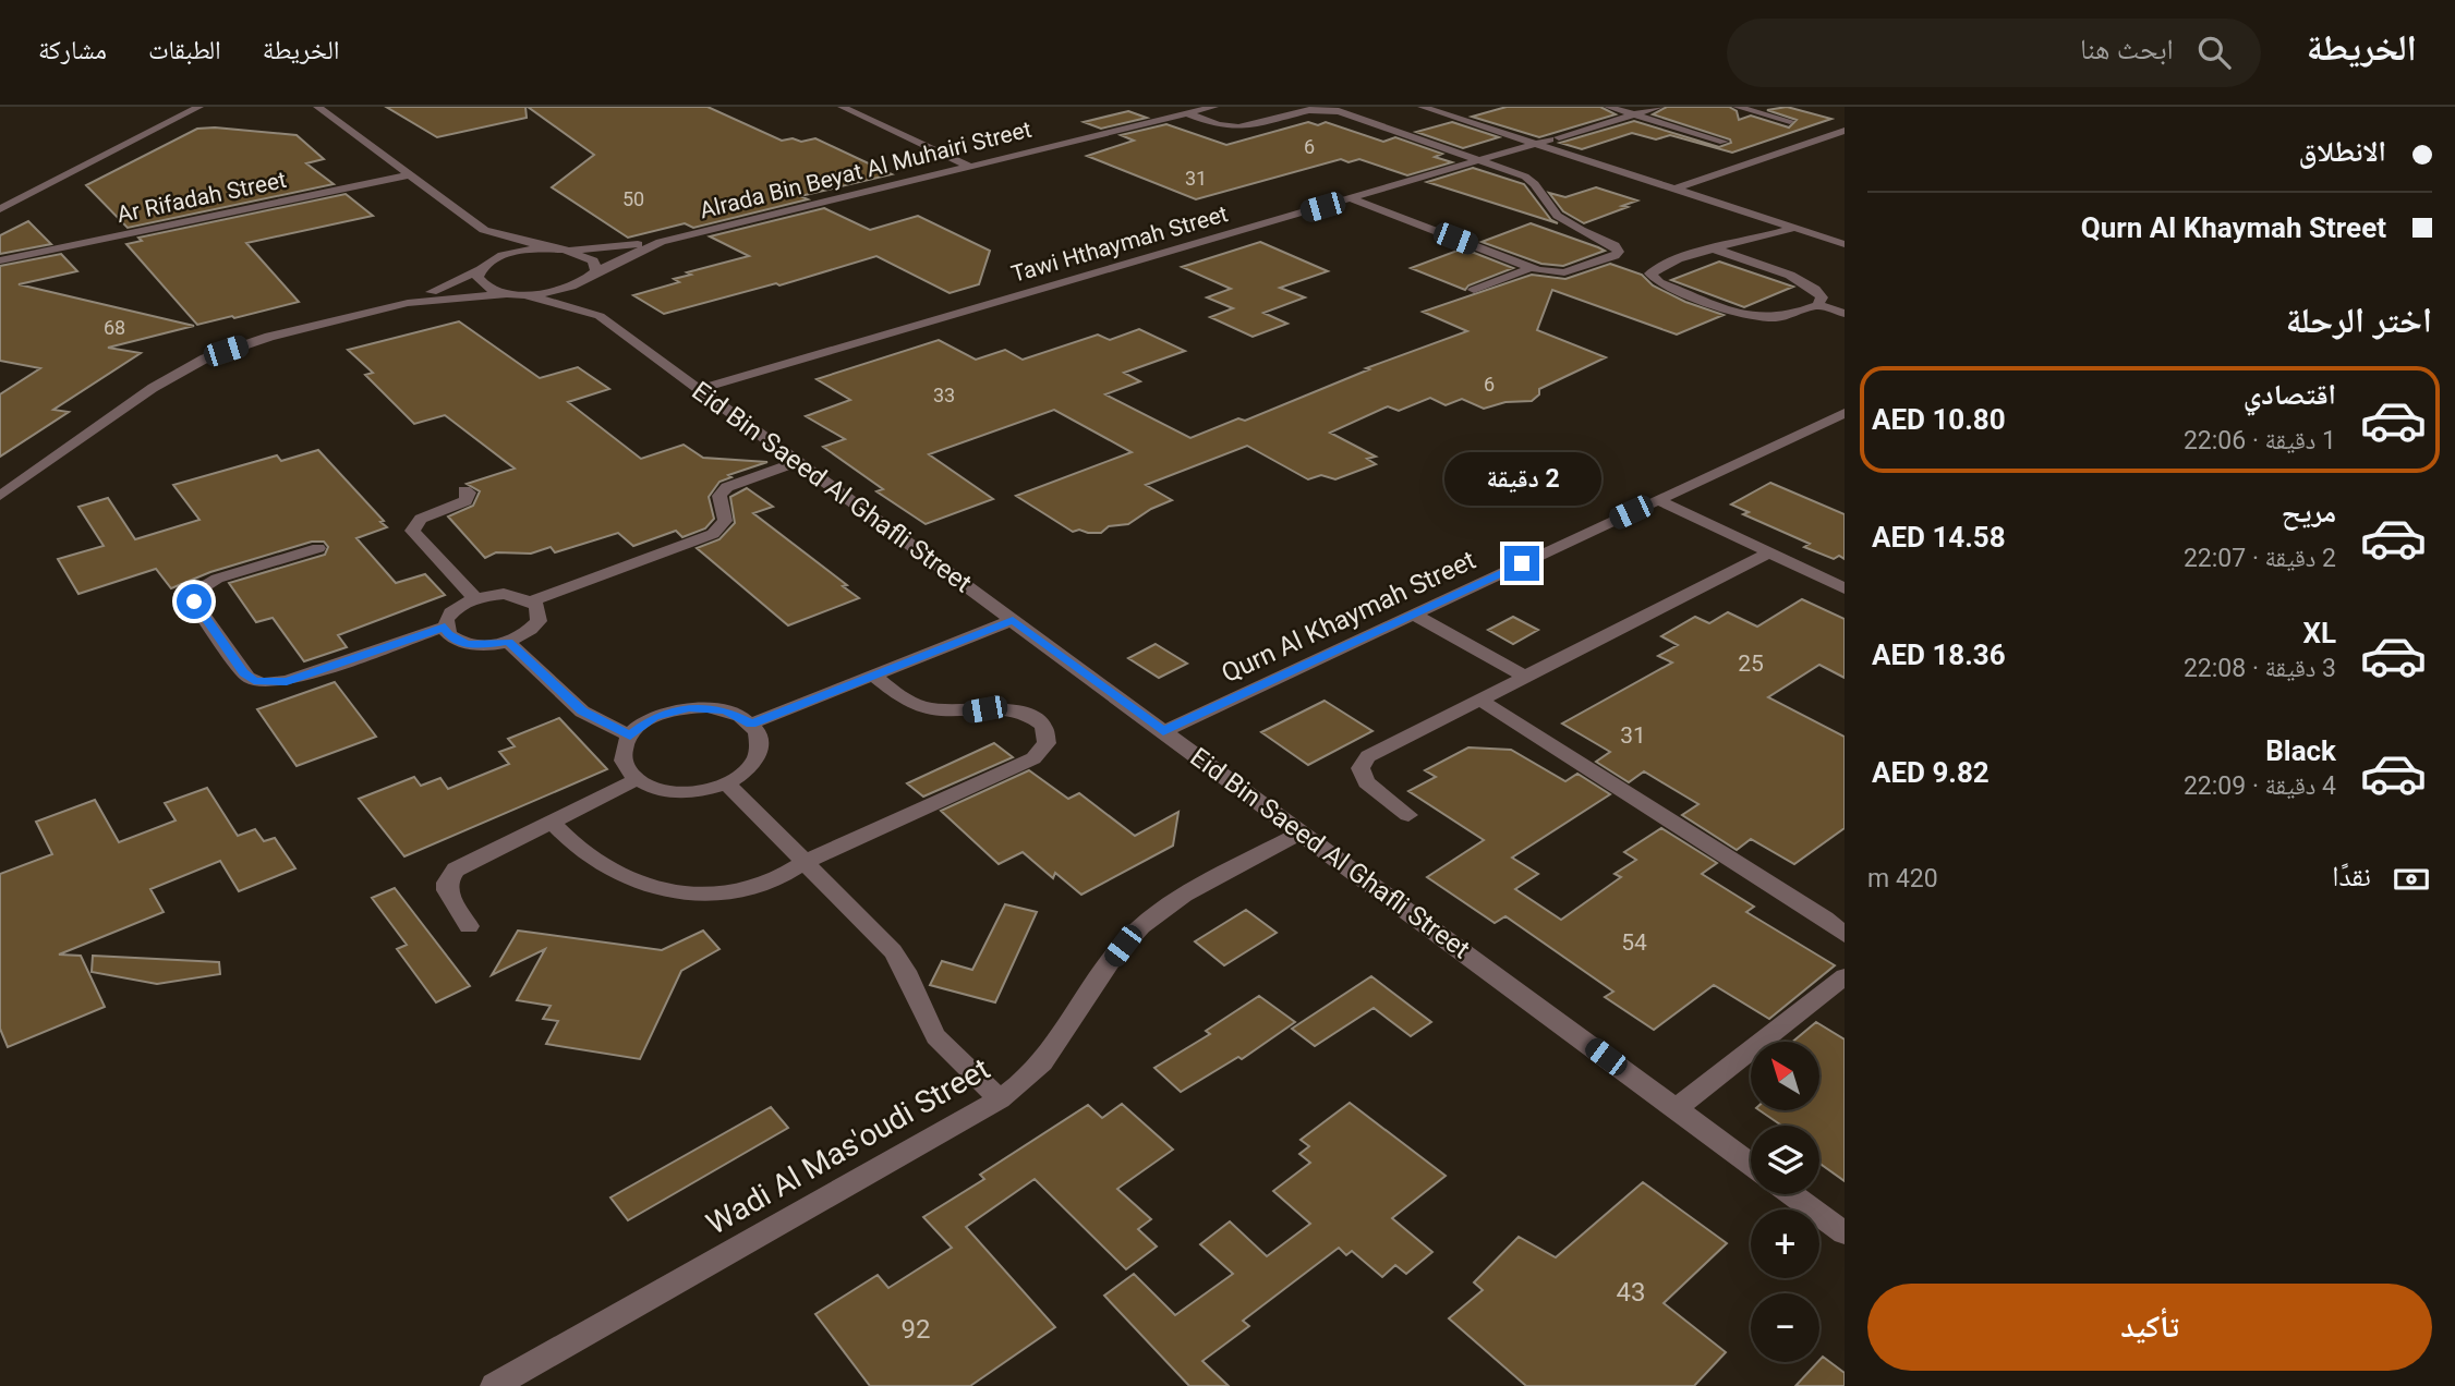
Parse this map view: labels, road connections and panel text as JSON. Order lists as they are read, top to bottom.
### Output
{
  "streets": {
    "street": [
      "Alrada Bin Beyat Al Muhairi Street",
      "Ar Rifadah Street",
      "Tawi Hthaymah Street",
      "Eid Bin Saeed Al Ghafli Street",
      "Qurn Al Khaymah Street",
      "Wadi Al Mas'oudi Street"
    ]
  },
  "crossings": [
    ["Alrada Bin Beyat Al Muhairi Street", "Eid Bin Saeed Al Ghafli Street"],
    ["Tawi Hthaymah Street", "Eid Bin Saeed Al Ghafli Street"],
    ["Eid Bin Saeed Al Ghafli Street", "Qurn Al Khaymah Street"],
    ["Eid Bin Saeed Al Ghafli Street", "Wadi Al Mas'oudi Street"]
  ],
  "house_numbers": [
    "6",
    "31",
    "50",
    "68",
    "6",
    "33",
    "25",
    "31",
    "54",
    "43",
    "92"
  ],
  "north": "top left",
  "page": {
    "header": "الخريطة",
    "search": "ابحث هنا",
    "nav": ["الخريطة", "الطبقات", "مشاركة"],
    "banner": ["الانطلاق", "Qurn Al Khaymah Street"],
    "heading": "اختر الرحلة",
    "list": [
      {
        "name": "اقتصادي",
        "note": "1 دقيقة · 22:06",
        "value": "AED 10.80"
      },
      {
        "name": "مريح",
        "note": "2 دقيقة · 22:07",
        "value": "AED 14.58"
      },
      {
        "name": "XL",
        "note": "3 دقيقة · 22:08",
        "value": "AED 18.36"
      },
      {
        "name": "Black",
        "note": "4 دقيقة · 22:09",
        "value": "AED 9.82"
      }
    ],
    "bubble": "2 دقيقة",
    "pay": ["نقدًا", "420 m"],
    "map_buttons": ["+", "−"],
    "buttons": "تأكيد"
  }
}
